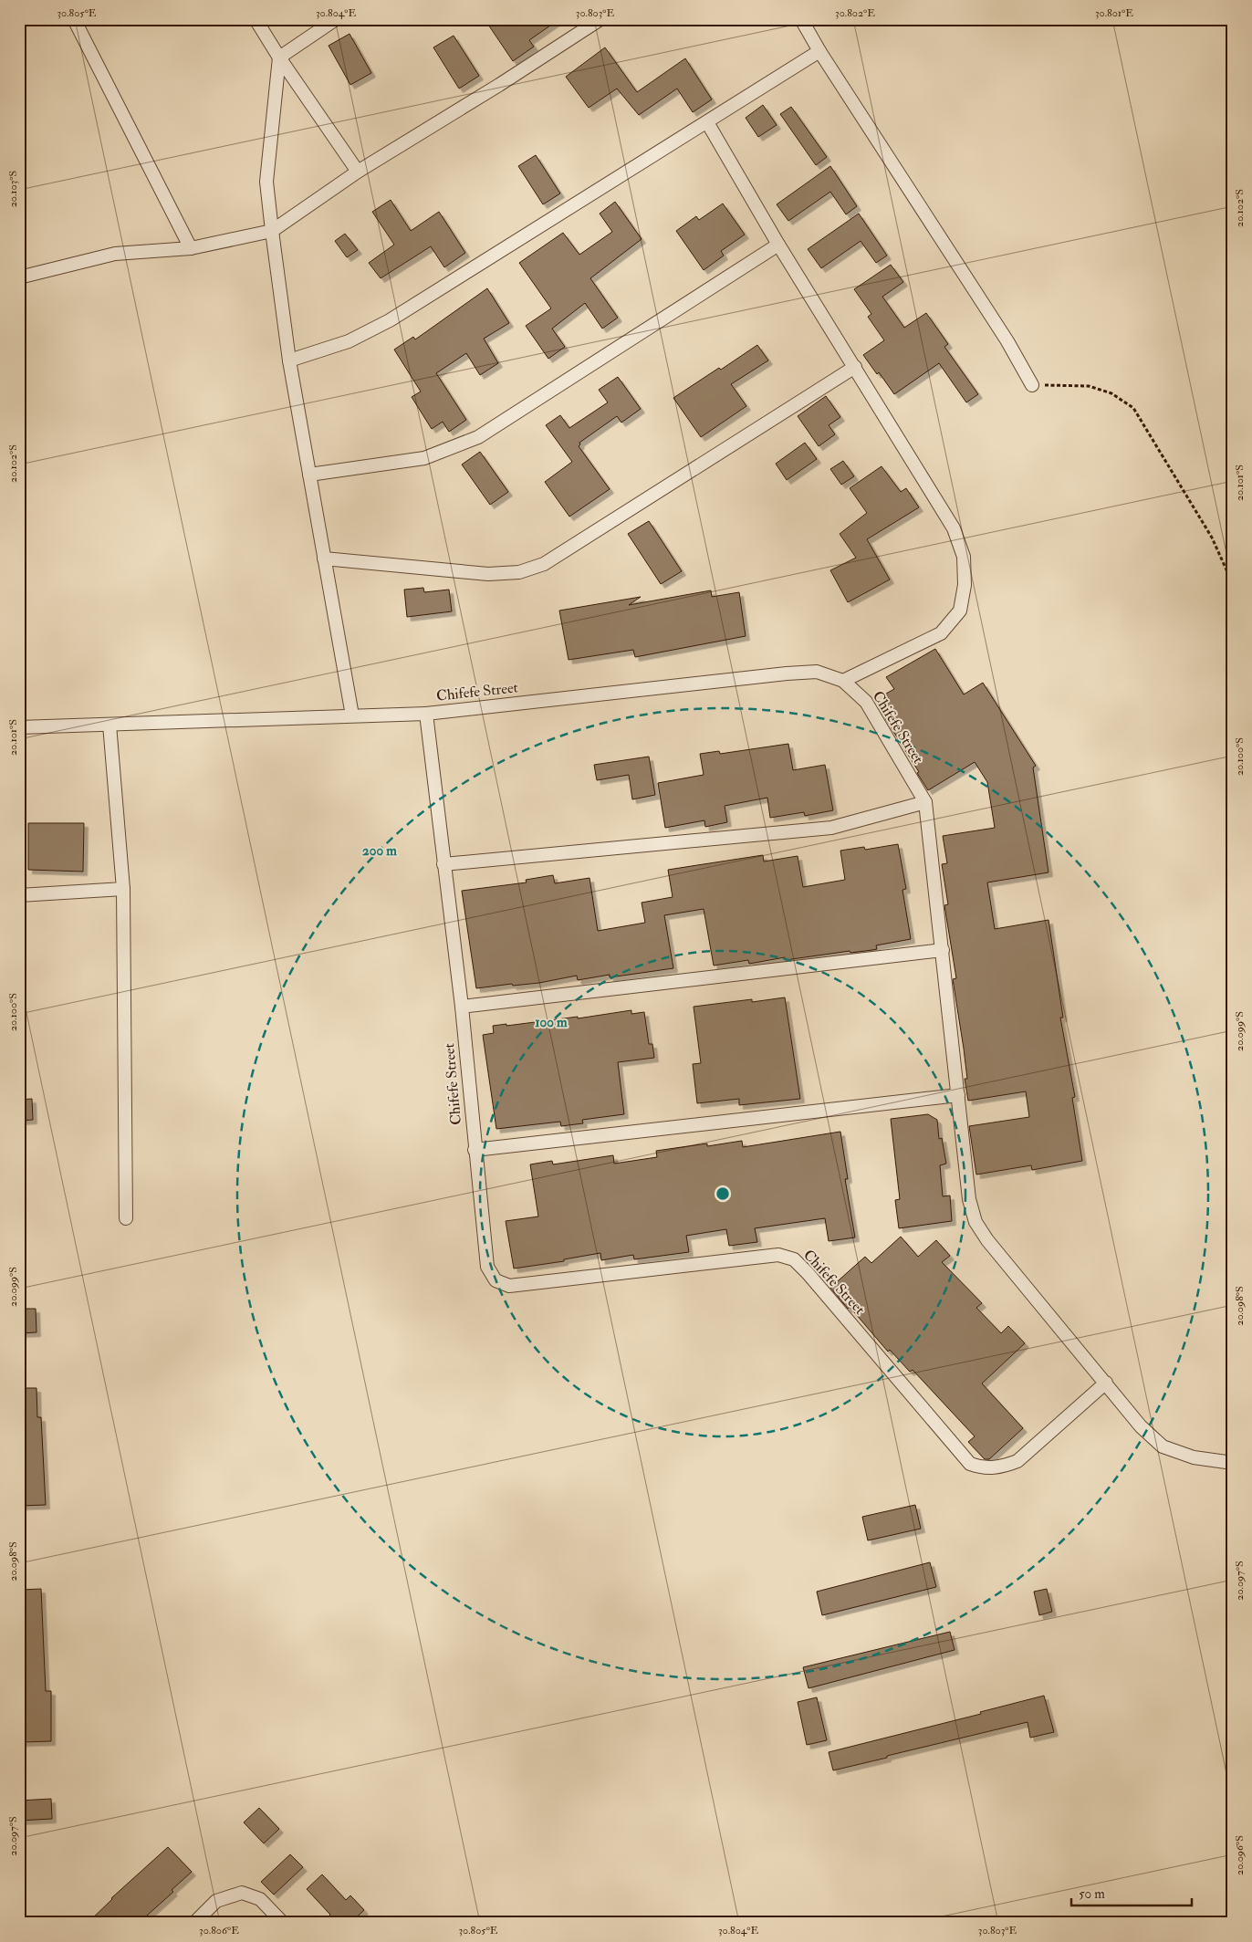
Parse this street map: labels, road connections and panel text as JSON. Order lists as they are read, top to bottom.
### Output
{
  "streets": {
    "street": ["Chifefe Street"]
  },
  "scale_bar": "50 m",
  "coordinates": [
    "30.805°E",
    "30.804°E",
    "30.803°E",
    "30.802°E",
    "30.801°E",
    "20.103°S",
    "20.102°S",
    "20.101°S",
    "20.100°S",
    "20.099°S",
    "20.098°S",
    "20.097°S",
    "20.096°S",
    "30.806°E"
  ],
  "rings": ["200 m", "100 m"]
}
